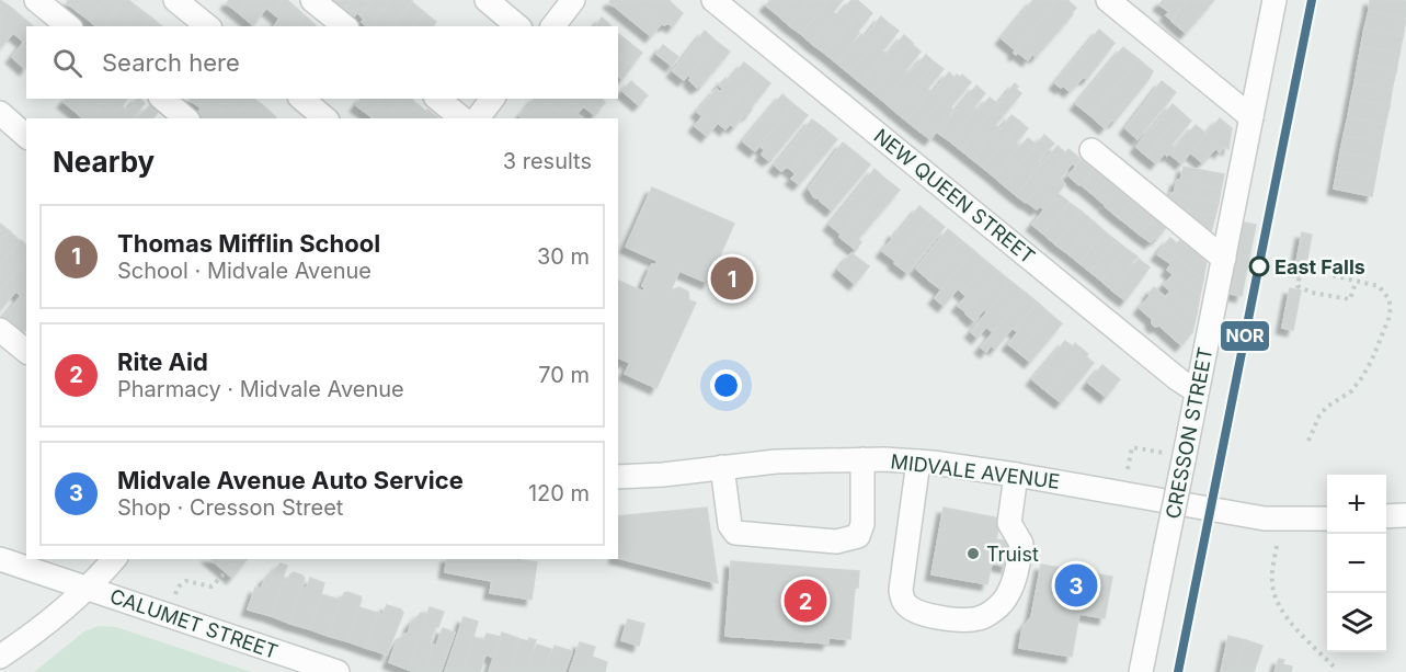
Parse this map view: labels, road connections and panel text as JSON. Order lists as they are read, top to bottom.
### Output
{
  "streets": {
    "street": [
      "NEW QUEEN STREET",
      "CRESSON STREET",
      "MIDVALE AVENUE",
      "CALUMET STREET"
    ]
  },
  "crossings": [
    ["NEW QUEEN STREET", "CRESSON STREET"]
  ],
  "places": ["East Falls", "Truist"],
  "lines": ["transit line NOR"],
  "page": {
    "search": "Search here",
    "heading": ["Nearby", "3 results"],
    "list": [
      {
        "mark": "1",
        "name": "Thomas Mifflin School",
        "note": "School · Midvale Avenue",
        "value": "30 m"
      },
      {
        "mark": "2",
        "name": "Rite Aid",
        "note": "Pharmacy · Midvale Avenue",
        "value": "70 m"
      },
      {
        "mark": "3",
        "name": "Midvale Avenue Auto Service",
        "note": "Shop · Cresson Street",
        "value": "120 m"
      }
    ],
    "pins": ["1", "3", "2"],
    "map_buttons": ["+", "−"]
  }
}
